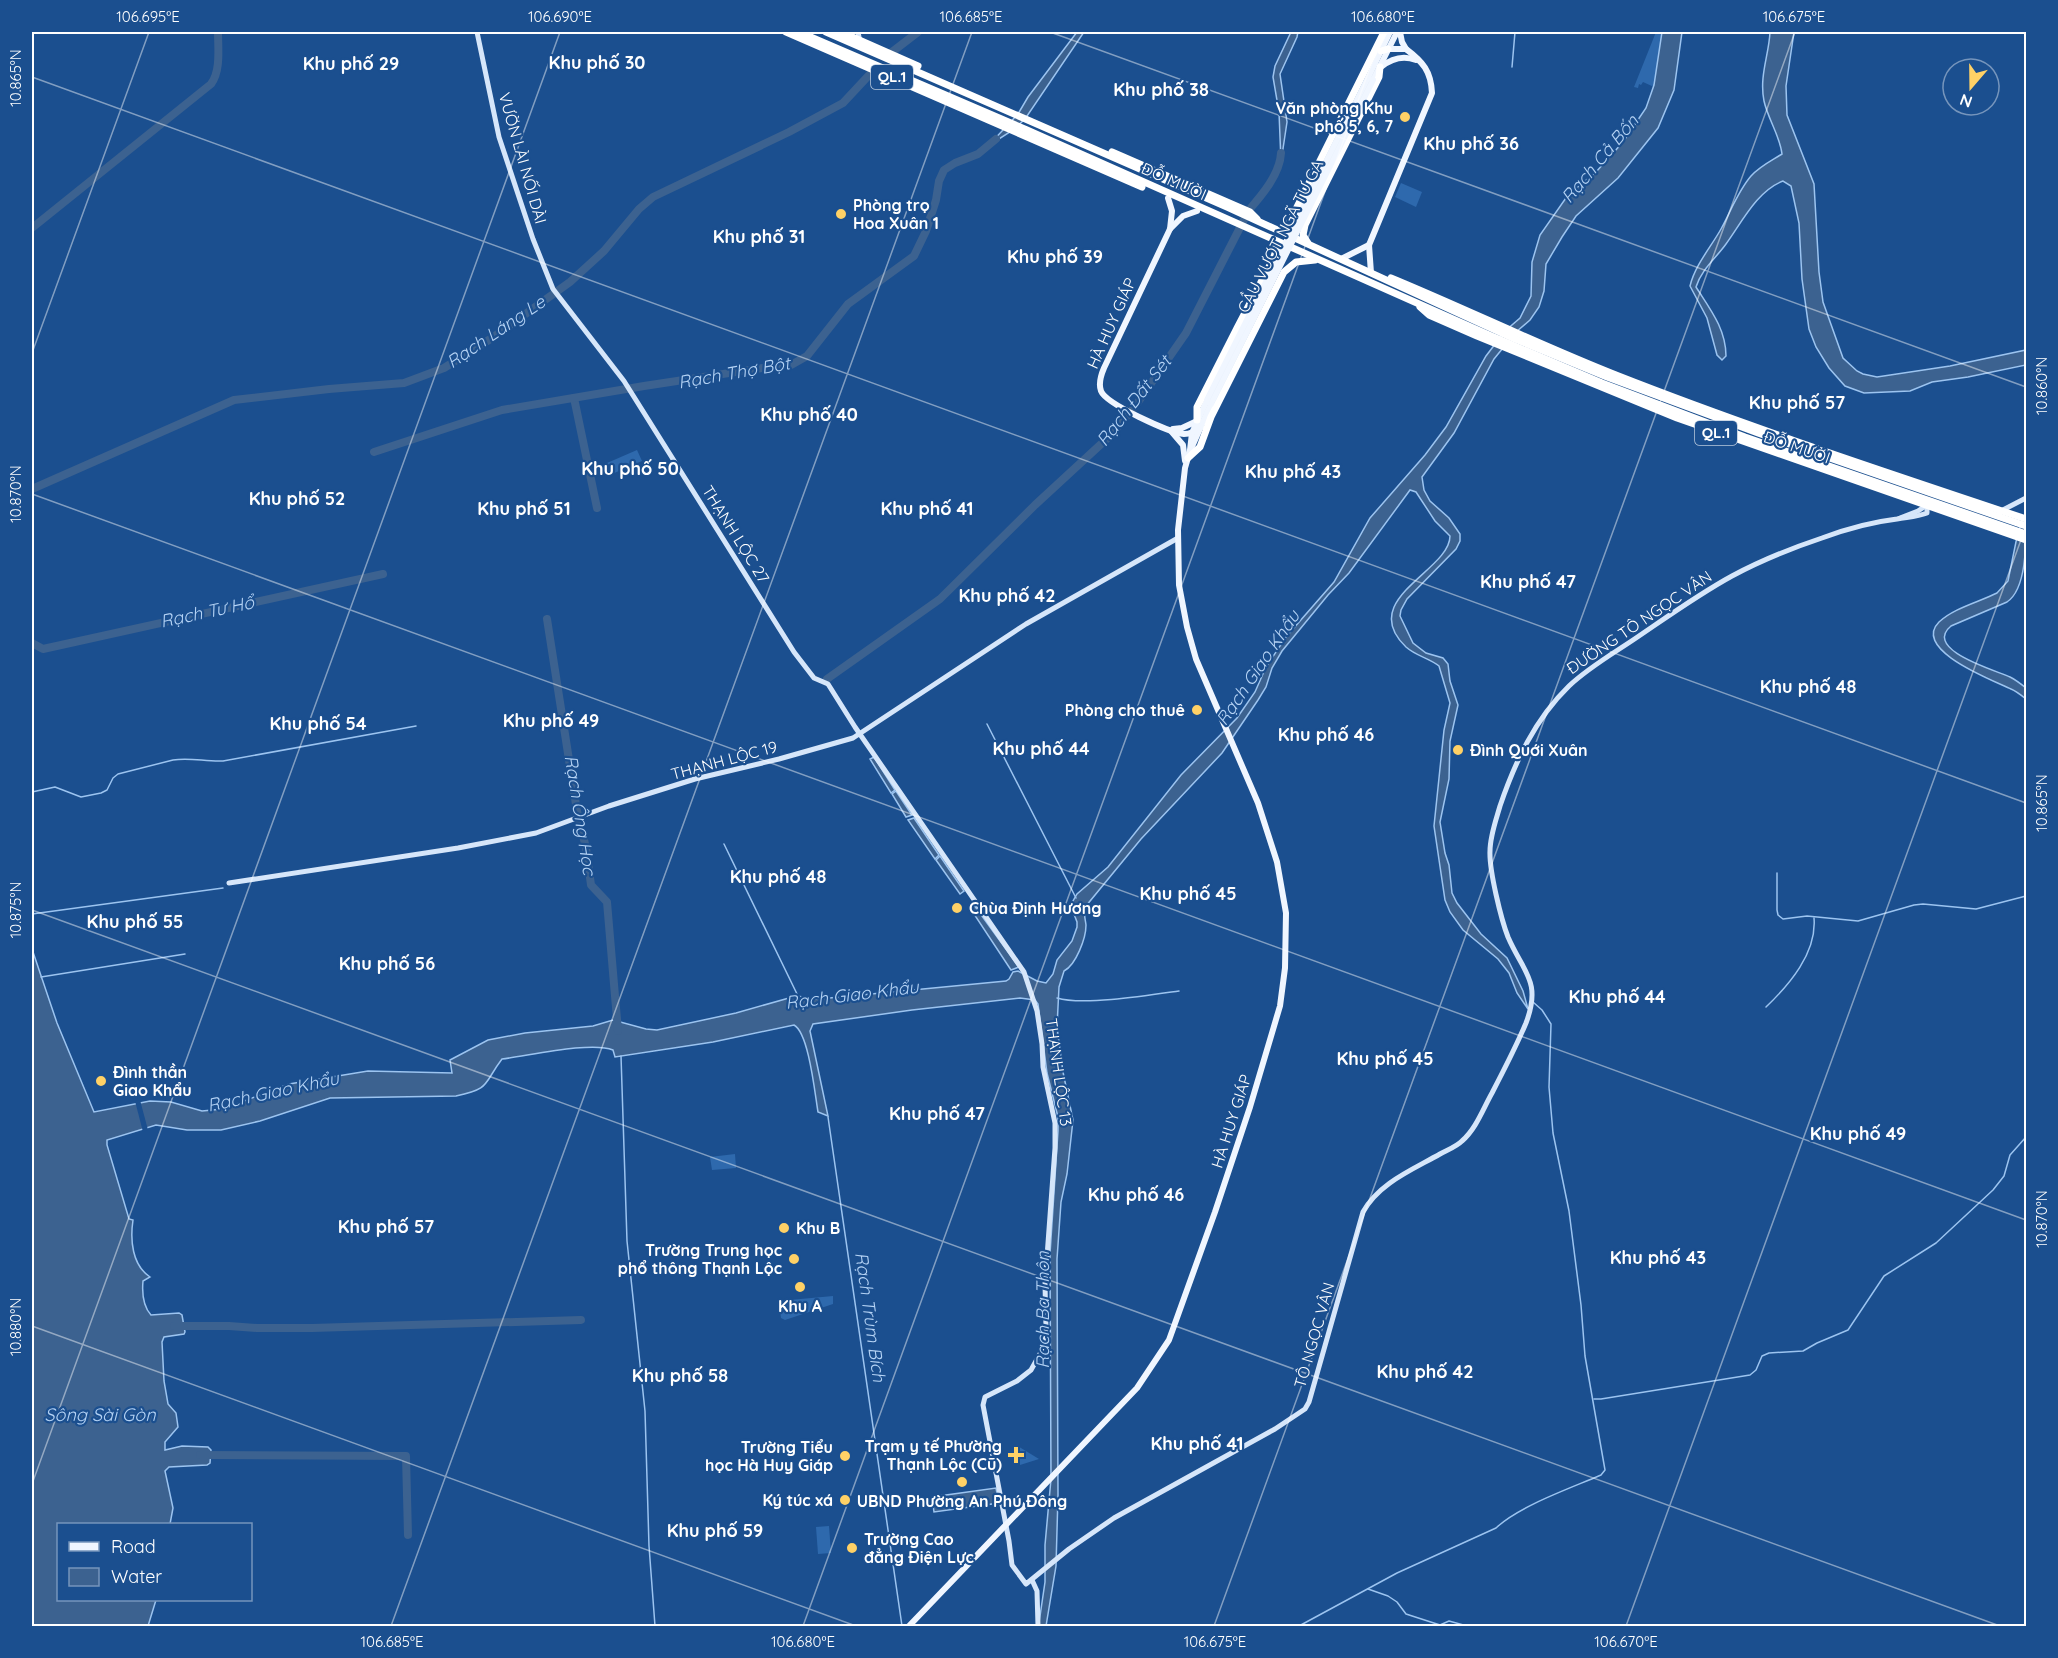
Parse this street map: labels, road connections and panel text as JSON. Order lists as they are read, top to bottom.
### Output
{
  "streets": {
    "highway": ["QL.1", "ĐỖ MƯỜI"],
    "main road": ["CẦU VƯỢT NGÃ TƯ GA", "HÀ HUY GIÁP"],
    "street": [
      "VƯỜN LÀI NỐI DÀI",
      "THẠNH LỘC 27",
      "ĐƯỜNG TÔ NGỌC VÂN",
      "THẠNH LỘC 19",
      "THẠNH LỘC 13",
      "TÔ NGỌC VÂN"
    ]
  },
  "crossings": [
    ["QL.1", "ĐỖ MƯỜI"],
    ["VƯỜN LÀI NỐI DÀI", "THẠNH LỘC 27"],
    ["ĐỖ MƯỜI", "HÀ HUY GIÁP"],
    ["ĐỖ MƯỜI", "ĐƯỜNG TÔ NGỌC VÂN"],
    ["HÀ HUY GIÁP", "THẠNH LỘC 19"],
    ["HÀ HUY GIÁP", "THẠNH LỘC 13"],
    ["THẠNH LỘC 27", "THẠNH LỘC 19"],
    ["THẠNH LỘC 27", "THẠNH LỘC 13"],
    ["ĐƯỜNG TÔ NGỌC VÂN", "TÔ NGỌC VÂN"],
    ["THẠNH LỘC 19", "THẠNH LỘC 13"]
  ],
  "districts": [
    "Khu phố 30",
    "Khu phố 29",
    "Khu phố 38",
    "Khu phố 36",
    "Khu phố 31",
    "Khu phố 39",
    "Khu phố 57",
    "Khu phố 40",
    "Khu phố 50",
    "Khu phố 43",
    "Khu phố 52",
    "Khu phố 51",
    "Khu phố 41",
    "Khu phố 47",
    "Khu phố 42",
    "Khu phố 48",
    "Khu phố 49",
    "Khu phố 54",
    "Khu phố 46",
    "Khu phố 44",
    "Khu phố 48",
    "Khu phố 45",
    "Khu phố 55",
    "Khu phố 56",
    "Khu phố 44",
    "Khu phố 45",
    "Khu phố 47",
    "Khu phố 49",
    "Khu phố 46",
    "Khu phố 57",
    "Khu phố 43",
    "Khu phố 42",
    "Khu phố 58",
    "Khu phố 41",
    "Khu phố 59"
  ],
  "water": [
    "Rạch Cả Bốn",
    "Rạch Láng Le",
    "Rạch Thợ Bột",
    "Rạch Đất Sét",
    "Rạch Tư Hổ",
    "Rạch Giao Khẩu",
    "Rạch Ông Học",
    "Rạch Ba Thôn",
    "Rạch Trùm Bích",
    "Sông Sài Gòn"
  ],
  "places": {
    "other": [
      "Văn phòng Khu phố 5, 6, 7",
      "Phòng trọ Hoa Xuân 1",
      "Phòng cho thuê",
      "Đình Quới Xuân",
      "Chùa Định Hương",
      "Đình thần Giao Khẩu",
      "Khu B",
      "Trường Trung học phổ thông Thạnh Lộc",
      "Khu A",
      "Trường Tiểu học Hà Huy Giáp",
      "UBND Phường An Phú Đông",
      "Ký túc xá",
      "Trường Cao đẳng Điện Lực"
    ],
    "health": ["Trạm y tế Phường Thạnh Lộc (Cũ)"]
  },
  "legend": ["Road", "Water"],
  "north": "bottom",
  "coordinates": [
    "106.695°E",
    "106.690°E",
    "106.685°E",
    "106.680°E",
    "106.675°E",
    "10.865°N",
    "10.860°N",
    "10.870°N",
    "10.875°N",
    "10.880°N",
    "106.670°E"
  ]
}
